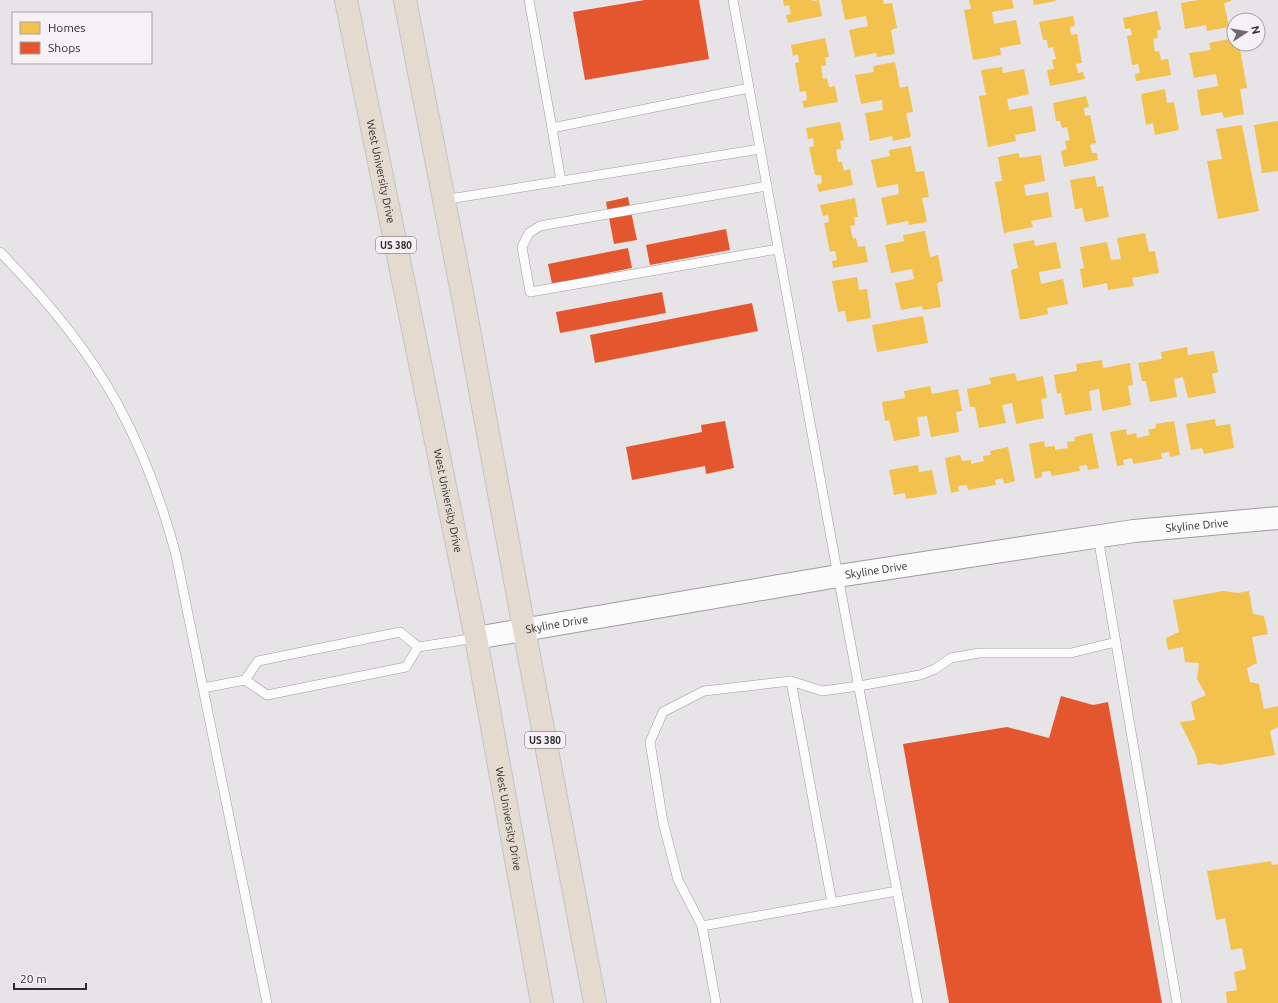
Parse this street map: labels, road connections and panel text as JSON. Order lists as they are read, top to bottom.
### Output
{
  "streets": {
    "highway": ["West University Drive", "US 380"],
    "street": ["Skyline Drive"]
  },
  "crossings": [
    ["West University Drive", "Skyline Drive"],
    ["US 380", "Skyline Drive"]
  ],
  "legend": ["Homes", "Shops"],
  "scale_bar": "20 m",
  "north": "right"
}
